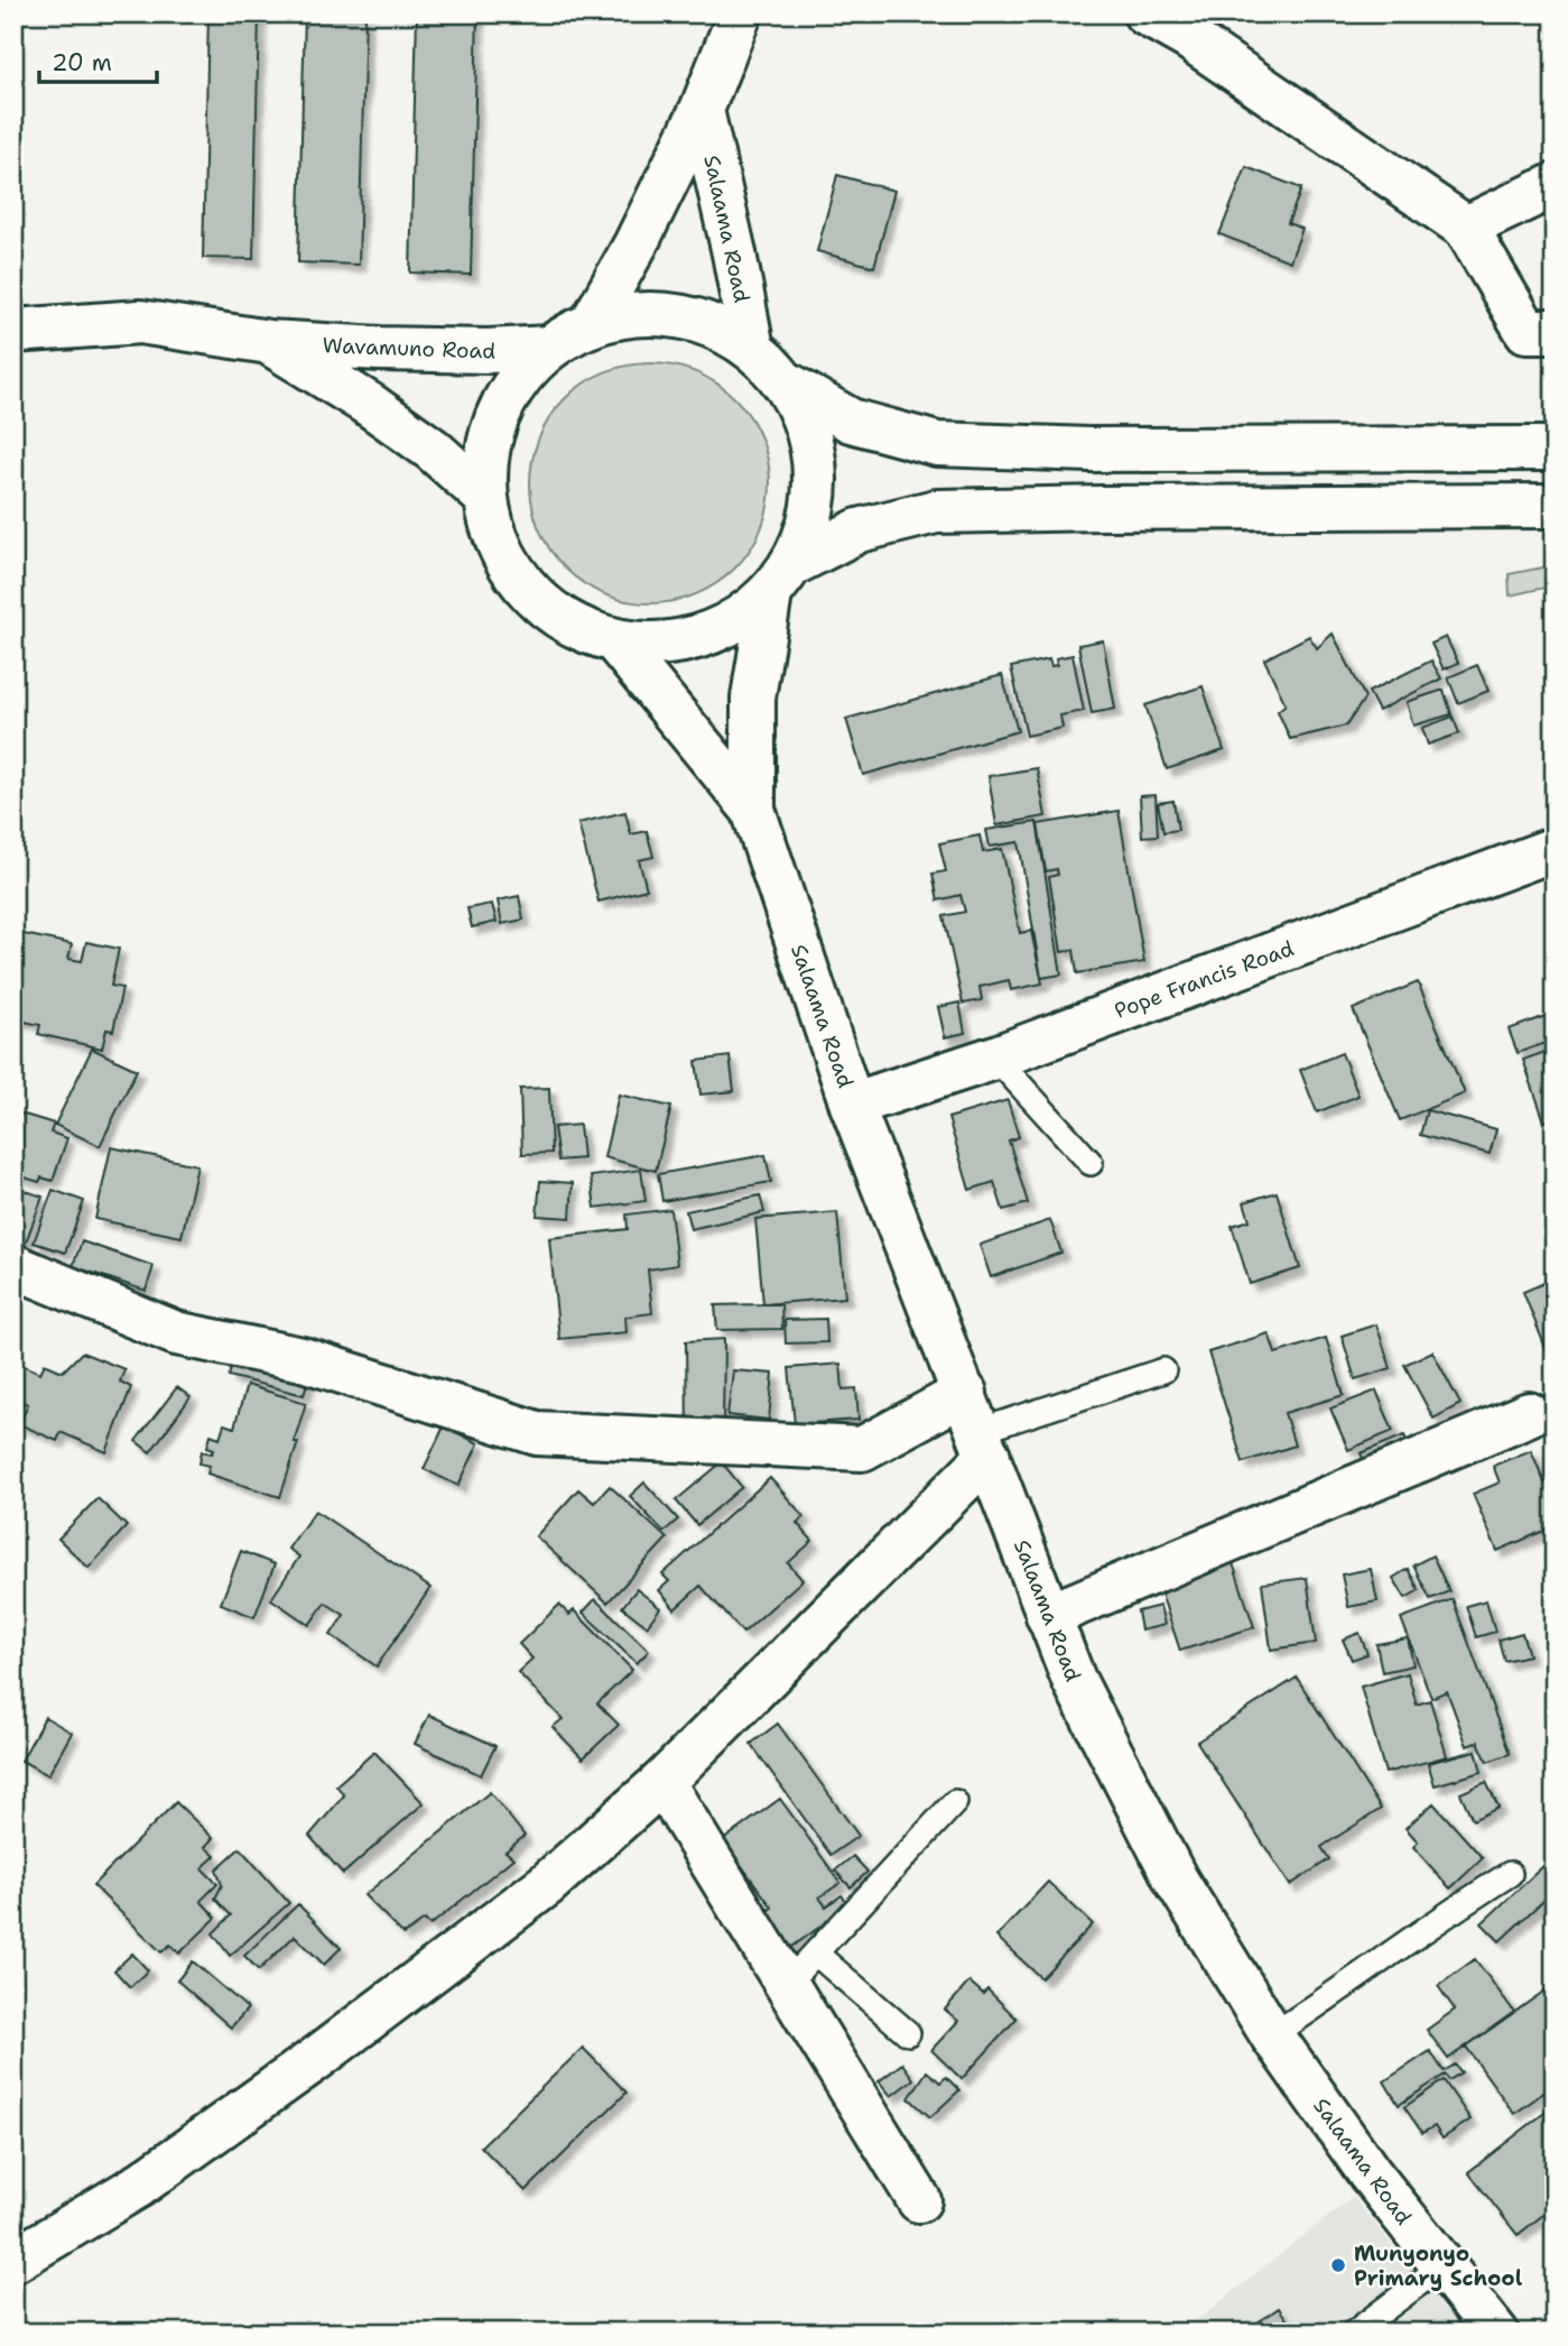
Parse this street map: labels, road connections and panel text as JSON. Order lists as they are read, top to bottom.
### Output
{
  "streets": {
    "main road": ["Salaama Road", "Wavamuno Road", "Pope Francis Road"]
  },
  "crossings": [
    ["Salaama Road", "Pope Francis Road"]
  ],
  "places": ["Munyonyo Primary School"],
  "scale_bar": "20 m"
}
